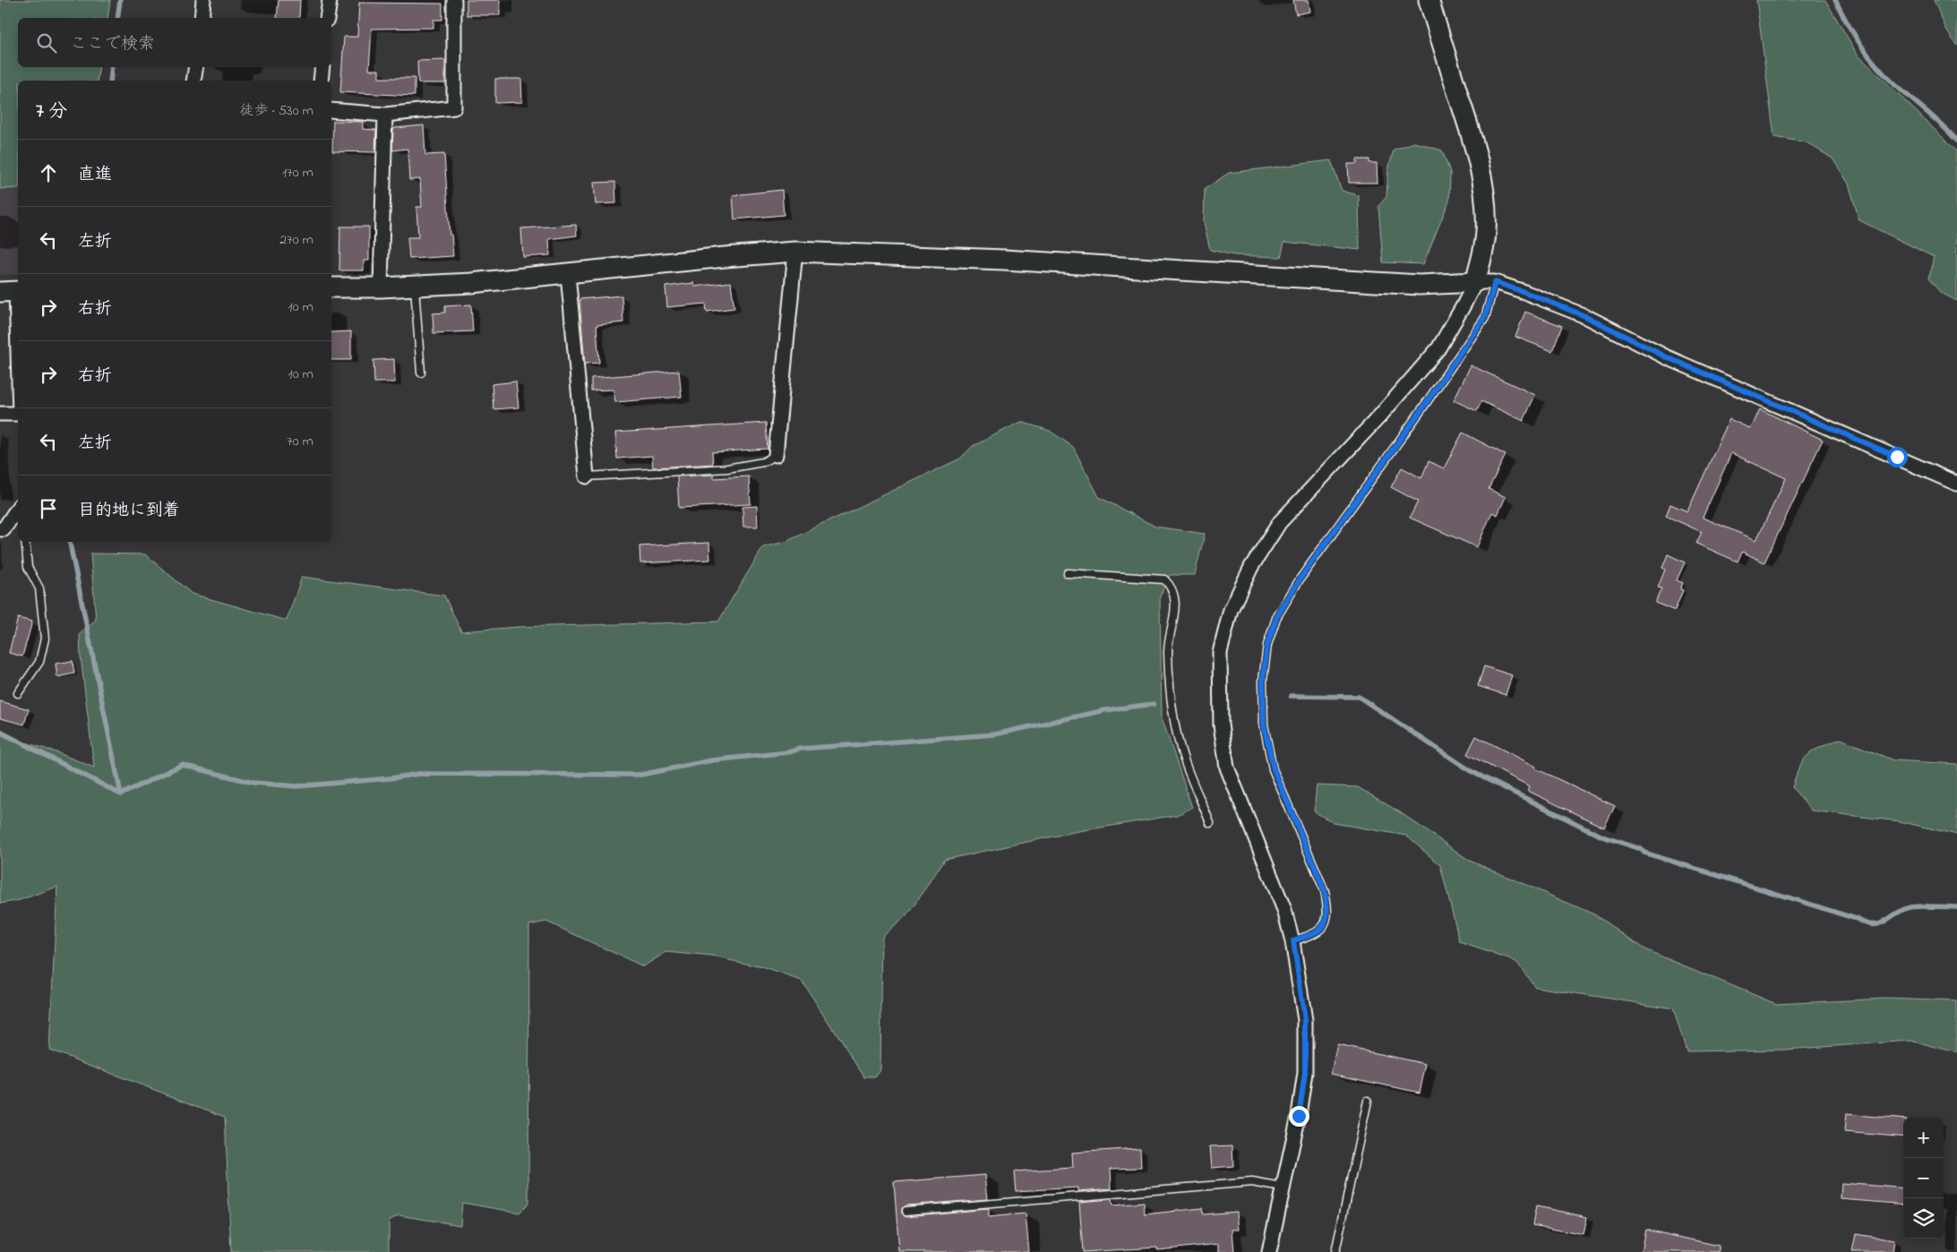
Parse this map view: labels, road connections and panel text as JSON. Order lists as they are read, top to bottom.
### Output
{
  "page": {
    "search": "ここで検索",
    "heading": ["7 分", "徒歩 · 530 m"],
    "list": [
      ["直進", "170 m"],
      ["左折", "270 m"],
      ["右折", "10 m"],
      ["右折", "10 m"],
      ["左折", "70 m"],
      "目的地に到着"
    ],
    "map_buttons": ["+", "−"]
  }
}
